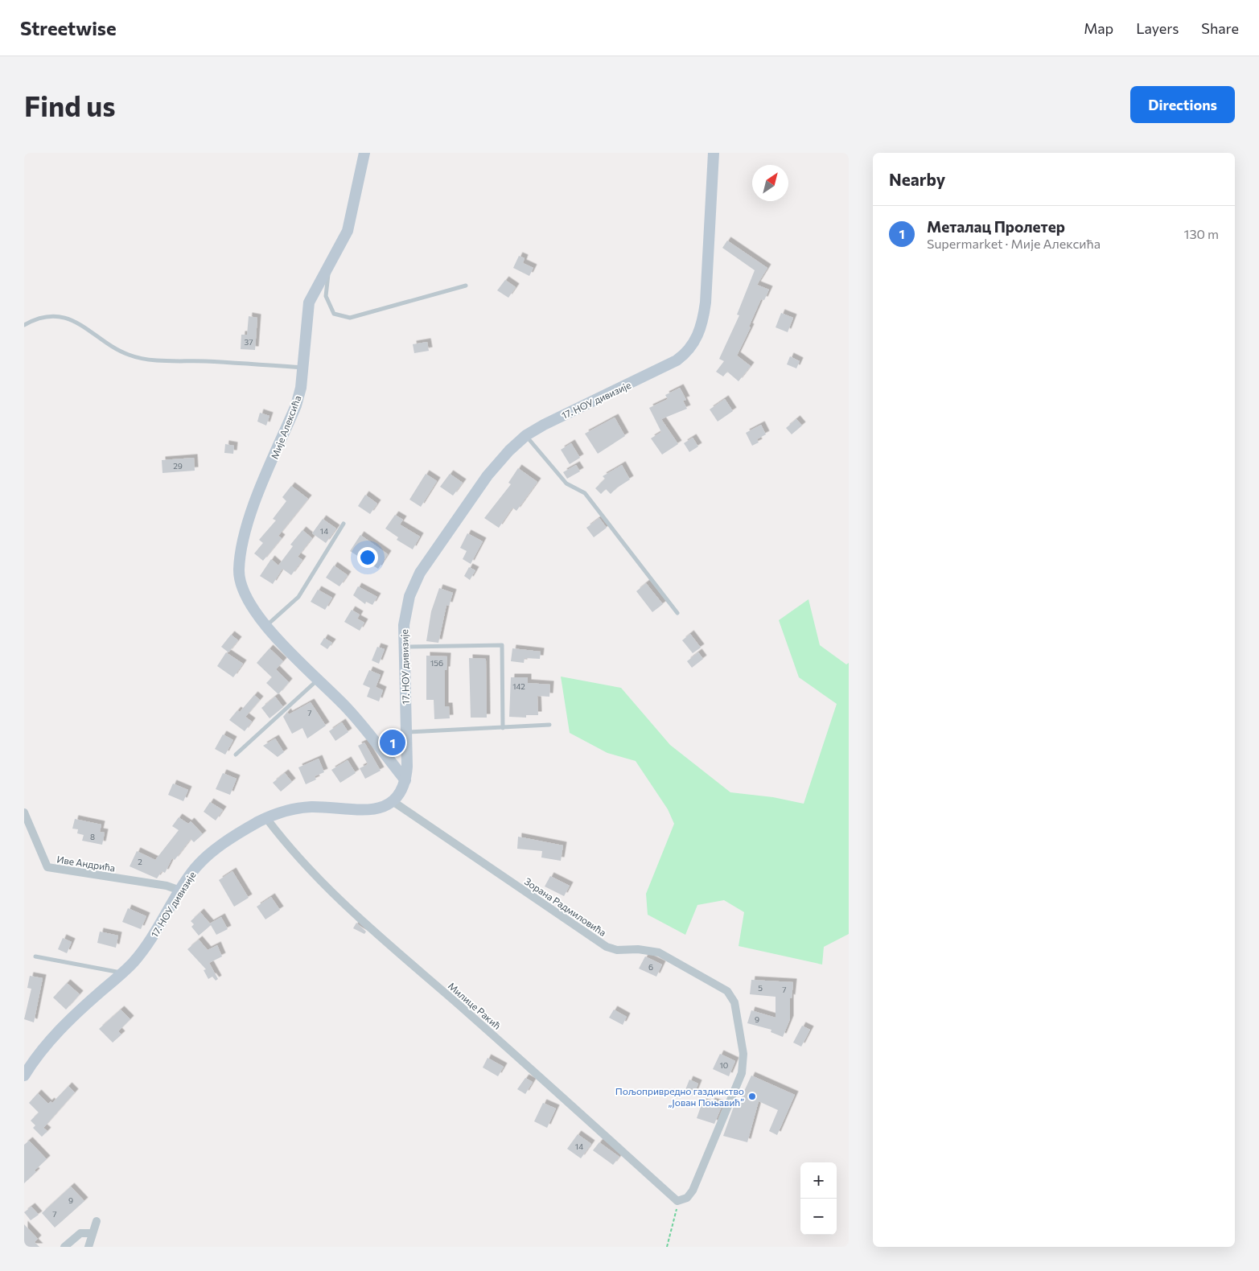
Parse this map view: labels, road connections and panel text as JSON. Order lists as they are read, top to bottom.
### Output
{
  "streets": {
    "street": [
      "17. НОУ дивизије",
      "Мије Алексића",
      "Иве Андрића",
      "Зорана Радмиловића",
      "Милице Ракић"
    ]
  },
  "crossings": [
    ["17. НОУ дивизије", "Мије Алексића"],
    ["17. НОУ дивизије", "Иве Андрића"],
    ["17. НОУ дивизије", "Зорана Радмиловића"],
    ["17. НОУ дивизије", "Милице Ракић"],
    ["Зорана Радмиловића", "Милице Ракић"]
  ],
  "places": ["Пољопривредно газдинство „Јован Поњавић”"],
  "house_numbers": [
    "37",
    "29",
    "14",
    "156",
    "142",
    "7",
    "8",
    "2",
    "6",
    "5",
    "7",
    "9",
    "10",
    "14",
    "9",
    "7"
  ],
  "north": "top right",
  "page": {
    "header": "Streetwise",
    "nav": ["Map", "Layers", "Share"],
    "buttons": "Directions",
    "title": "Find us",
    "heading": "Nearby",
    "list": [
      {
        "mark": "1",
        "name": "Металац Пролетер",
        "note": "Supermarket · Мије Алексића",
        "value": "130 m"
      }
    ],
    "pins": "1",
    "map_buttons": ["+", "−"]
  }
}
